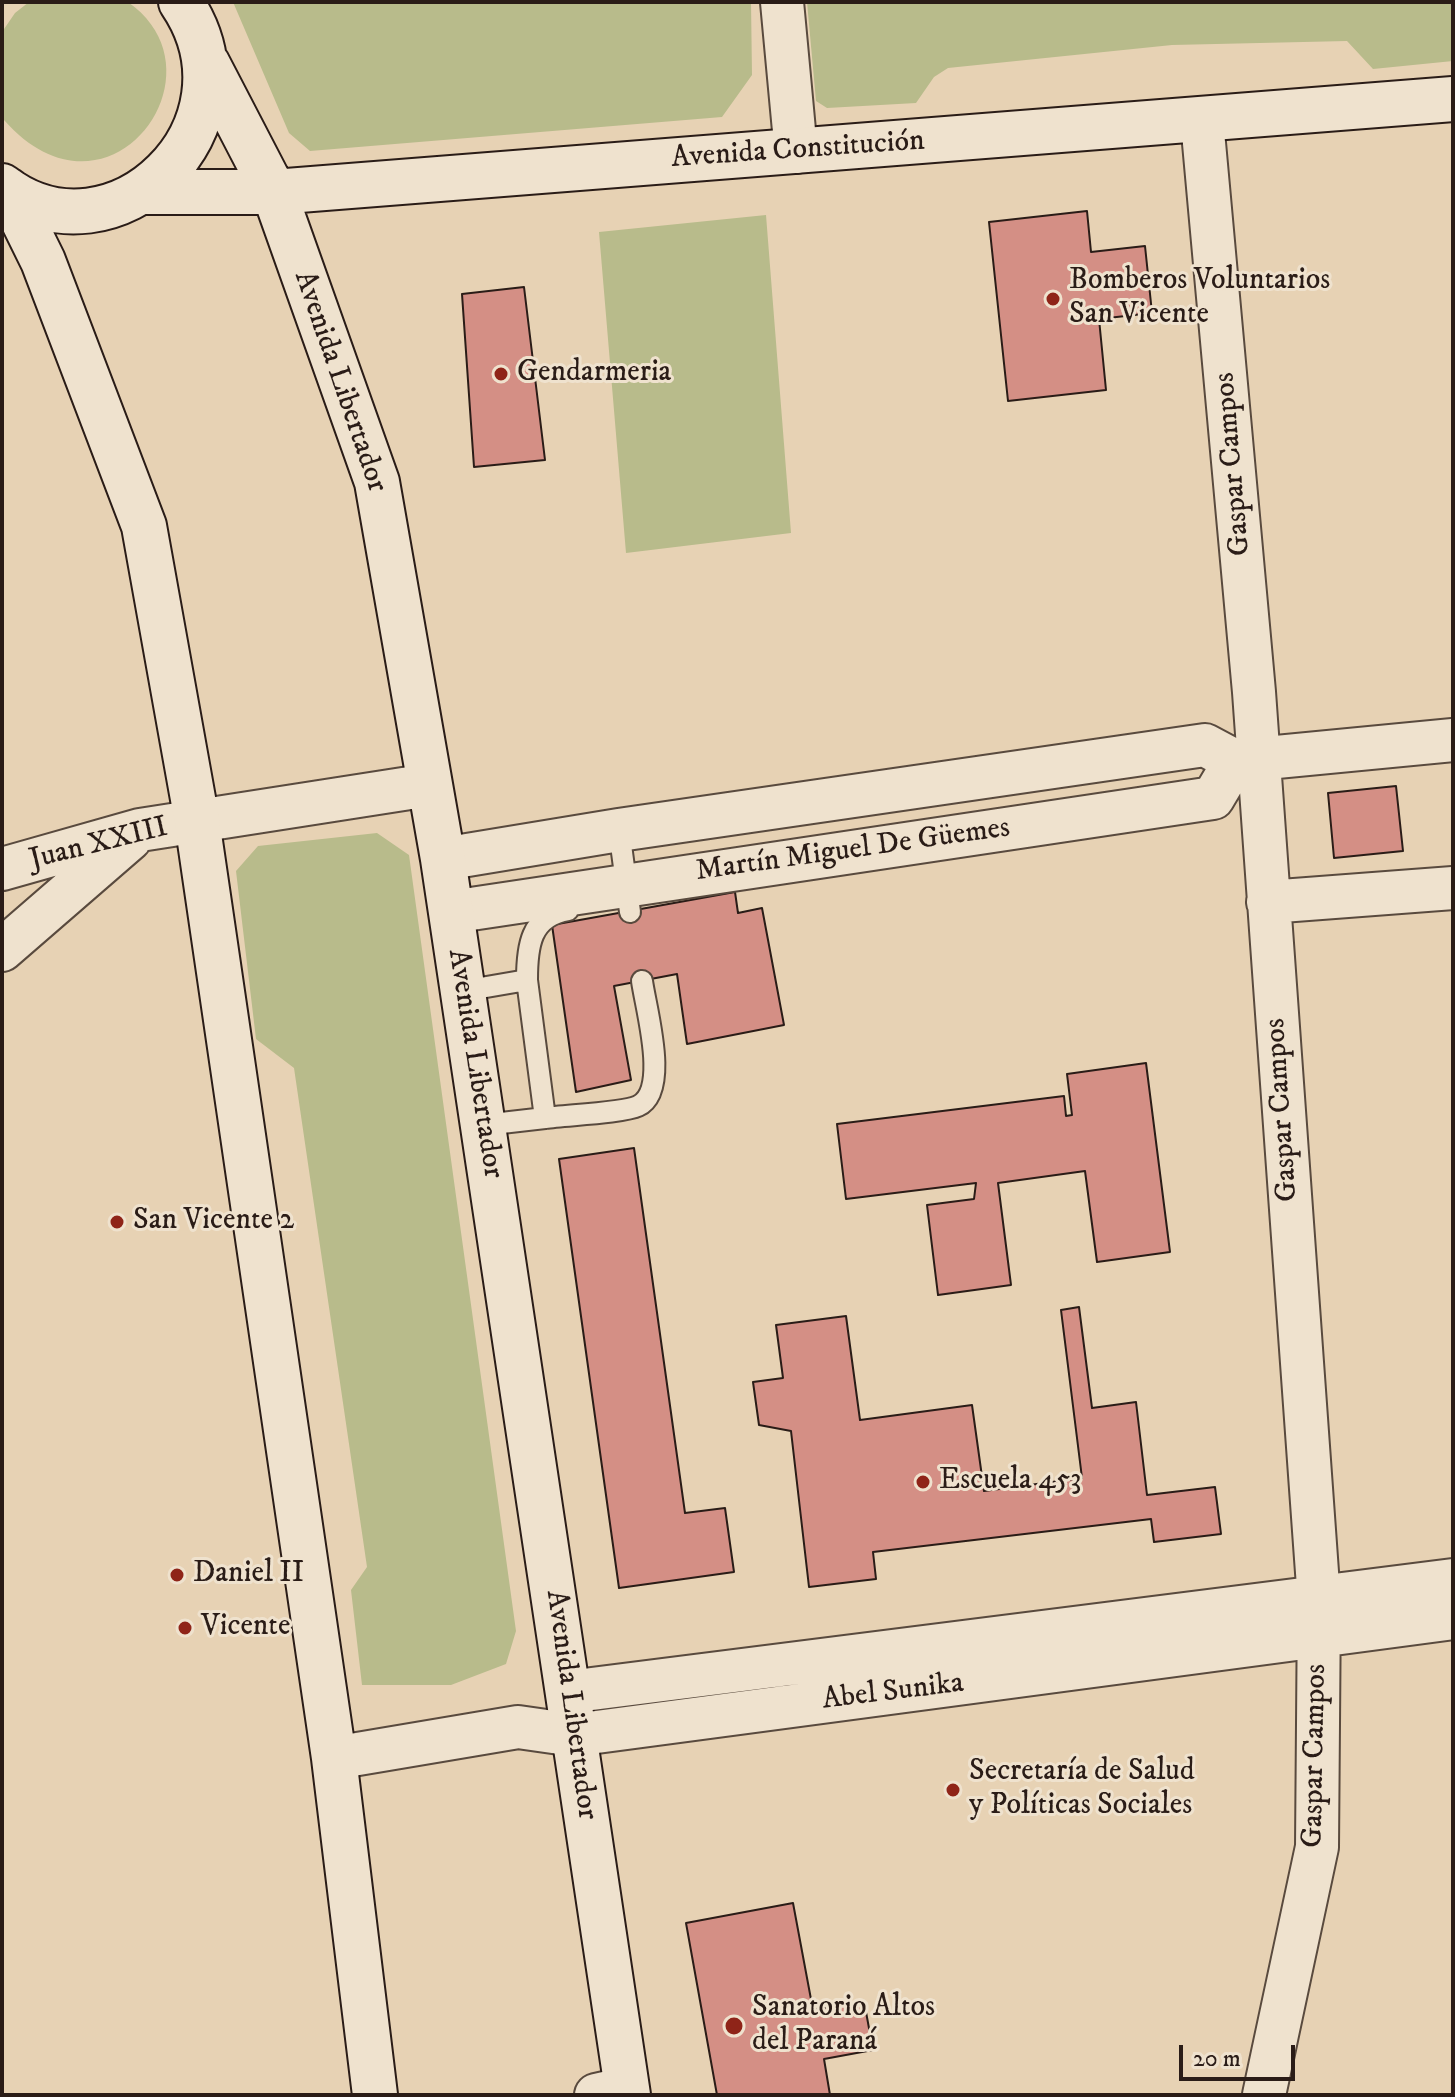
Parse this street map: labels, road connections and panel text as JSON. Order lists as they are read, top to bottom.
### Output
{
  "streets": {
    "main road": ["Avenida Constitución", "Avenida Libertador"],
    "street": [
      "Gaspar Campos",
      "Juan XXIII",
      "Martín Miguel De Güemes",
      "Abel Sunika"
    ]
  },
  "crossings": [
    ["Avenida Constitución", "Avenida Libertador"],
    ["Avenida Constitución", "Gaspar Campos"],
    ["Avenida Libertador", "Juan XXIII"],
    ["Avenida Libertador", "Martín Miguel De Güemes"],
    ["Avenida Libertador", "Abel Sunika"],
    ["Gaspar Campos", "Martín Miguel De Güemes"],
    ["Gaspar Campos", "Abel Sunika"]
  ],
  "places": [
    "Bomberos Voluntarios San Vicente",
    "Gendarmeria",
    "San Vicente 2",
    "Escuela 453",
    "Daniel II",
    "Vicente",
    "Secretaría de Salud y Políticas Sociales",
    "Sanatorio Altos del Paraná"
  ],
  "scale_bar": "20 m"
}
